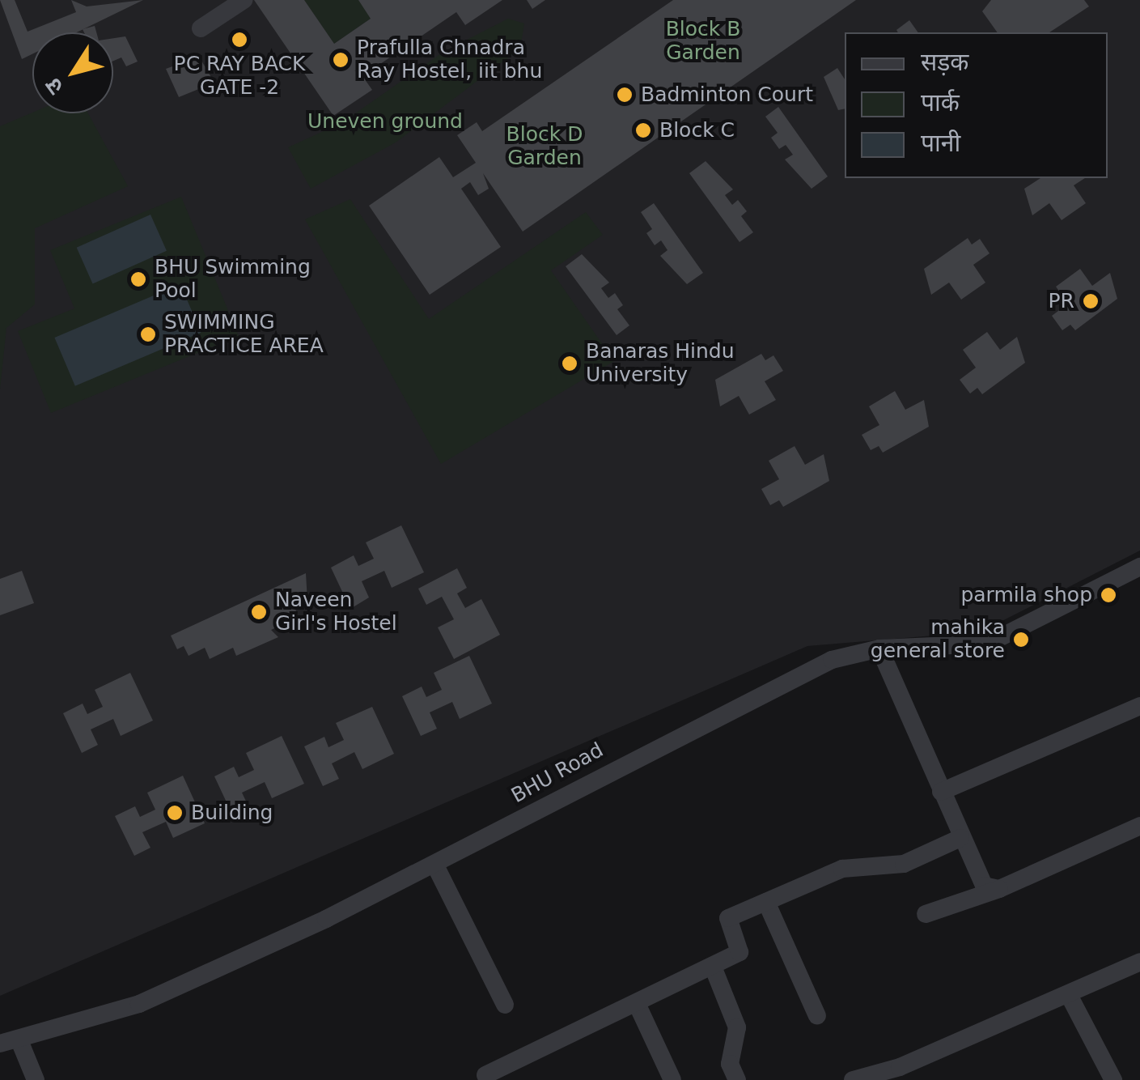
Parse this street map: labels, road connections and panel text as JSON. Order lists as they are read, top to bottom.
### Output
{
  "streets": {
    "street": ["BHU Road"]
  },
  "parks": ["Block B Garden", "Uneven ground", "Block D Garden"],
  "places": [
    "PC RAY BACK GATE -2",
    "Prafulla Chnadra Ray Hostel, iit bhu",
    "Badminton Court",
    "Block C",
    "BHU Swimming Pool",
    "PR",
    "SWIMMING PRACTICE AREA",
    "Banaras Hindu University",
    "parmila shop",
    "Naveen Girl's Hostel",
    "mahika general store",
    "Building"
  ],
  "legend": ["सड़क", "पार्क", "पानी"],
  "north": "bottom left"
}
